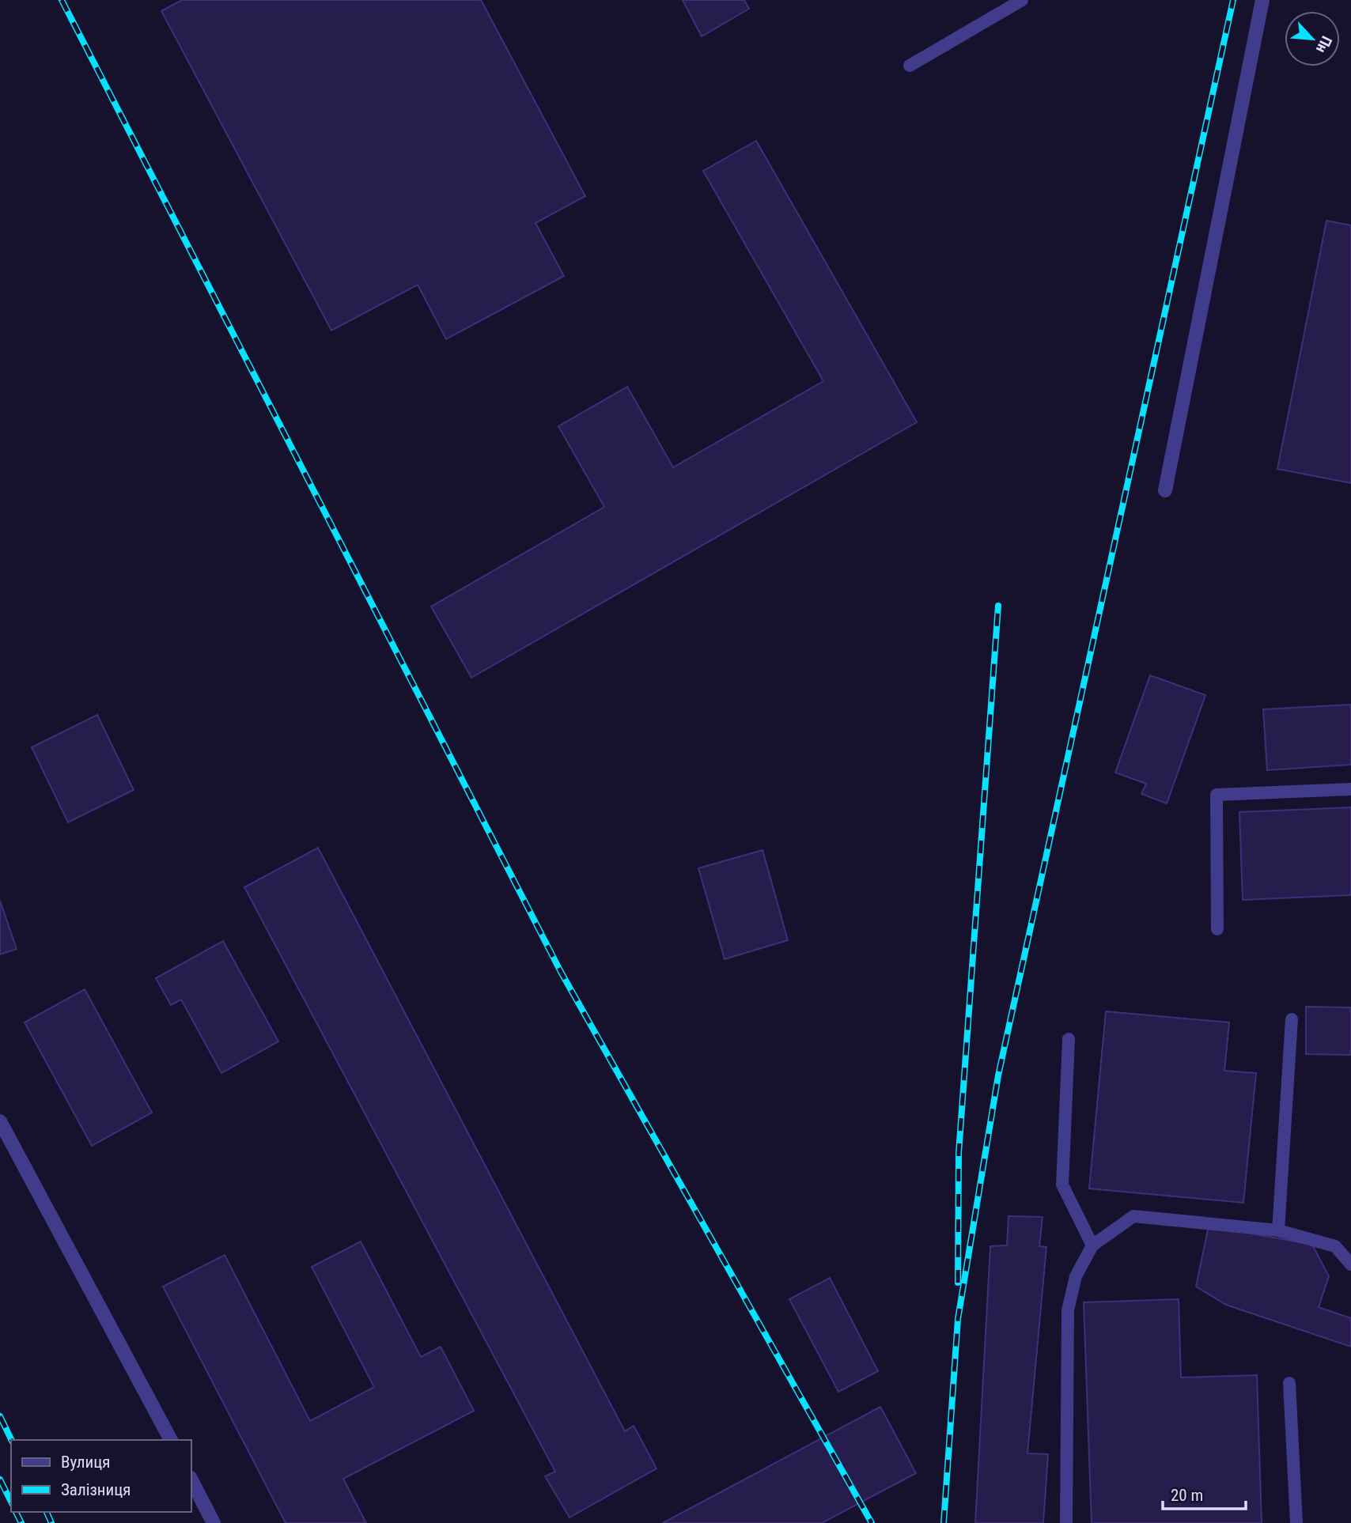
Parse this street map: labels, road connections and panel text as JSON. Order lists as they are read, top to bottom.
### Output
{
  "legend": ["Вулиця", "Залізниця"],
  "scale_bar": "20 m",
  "north": "bottom right"
}
